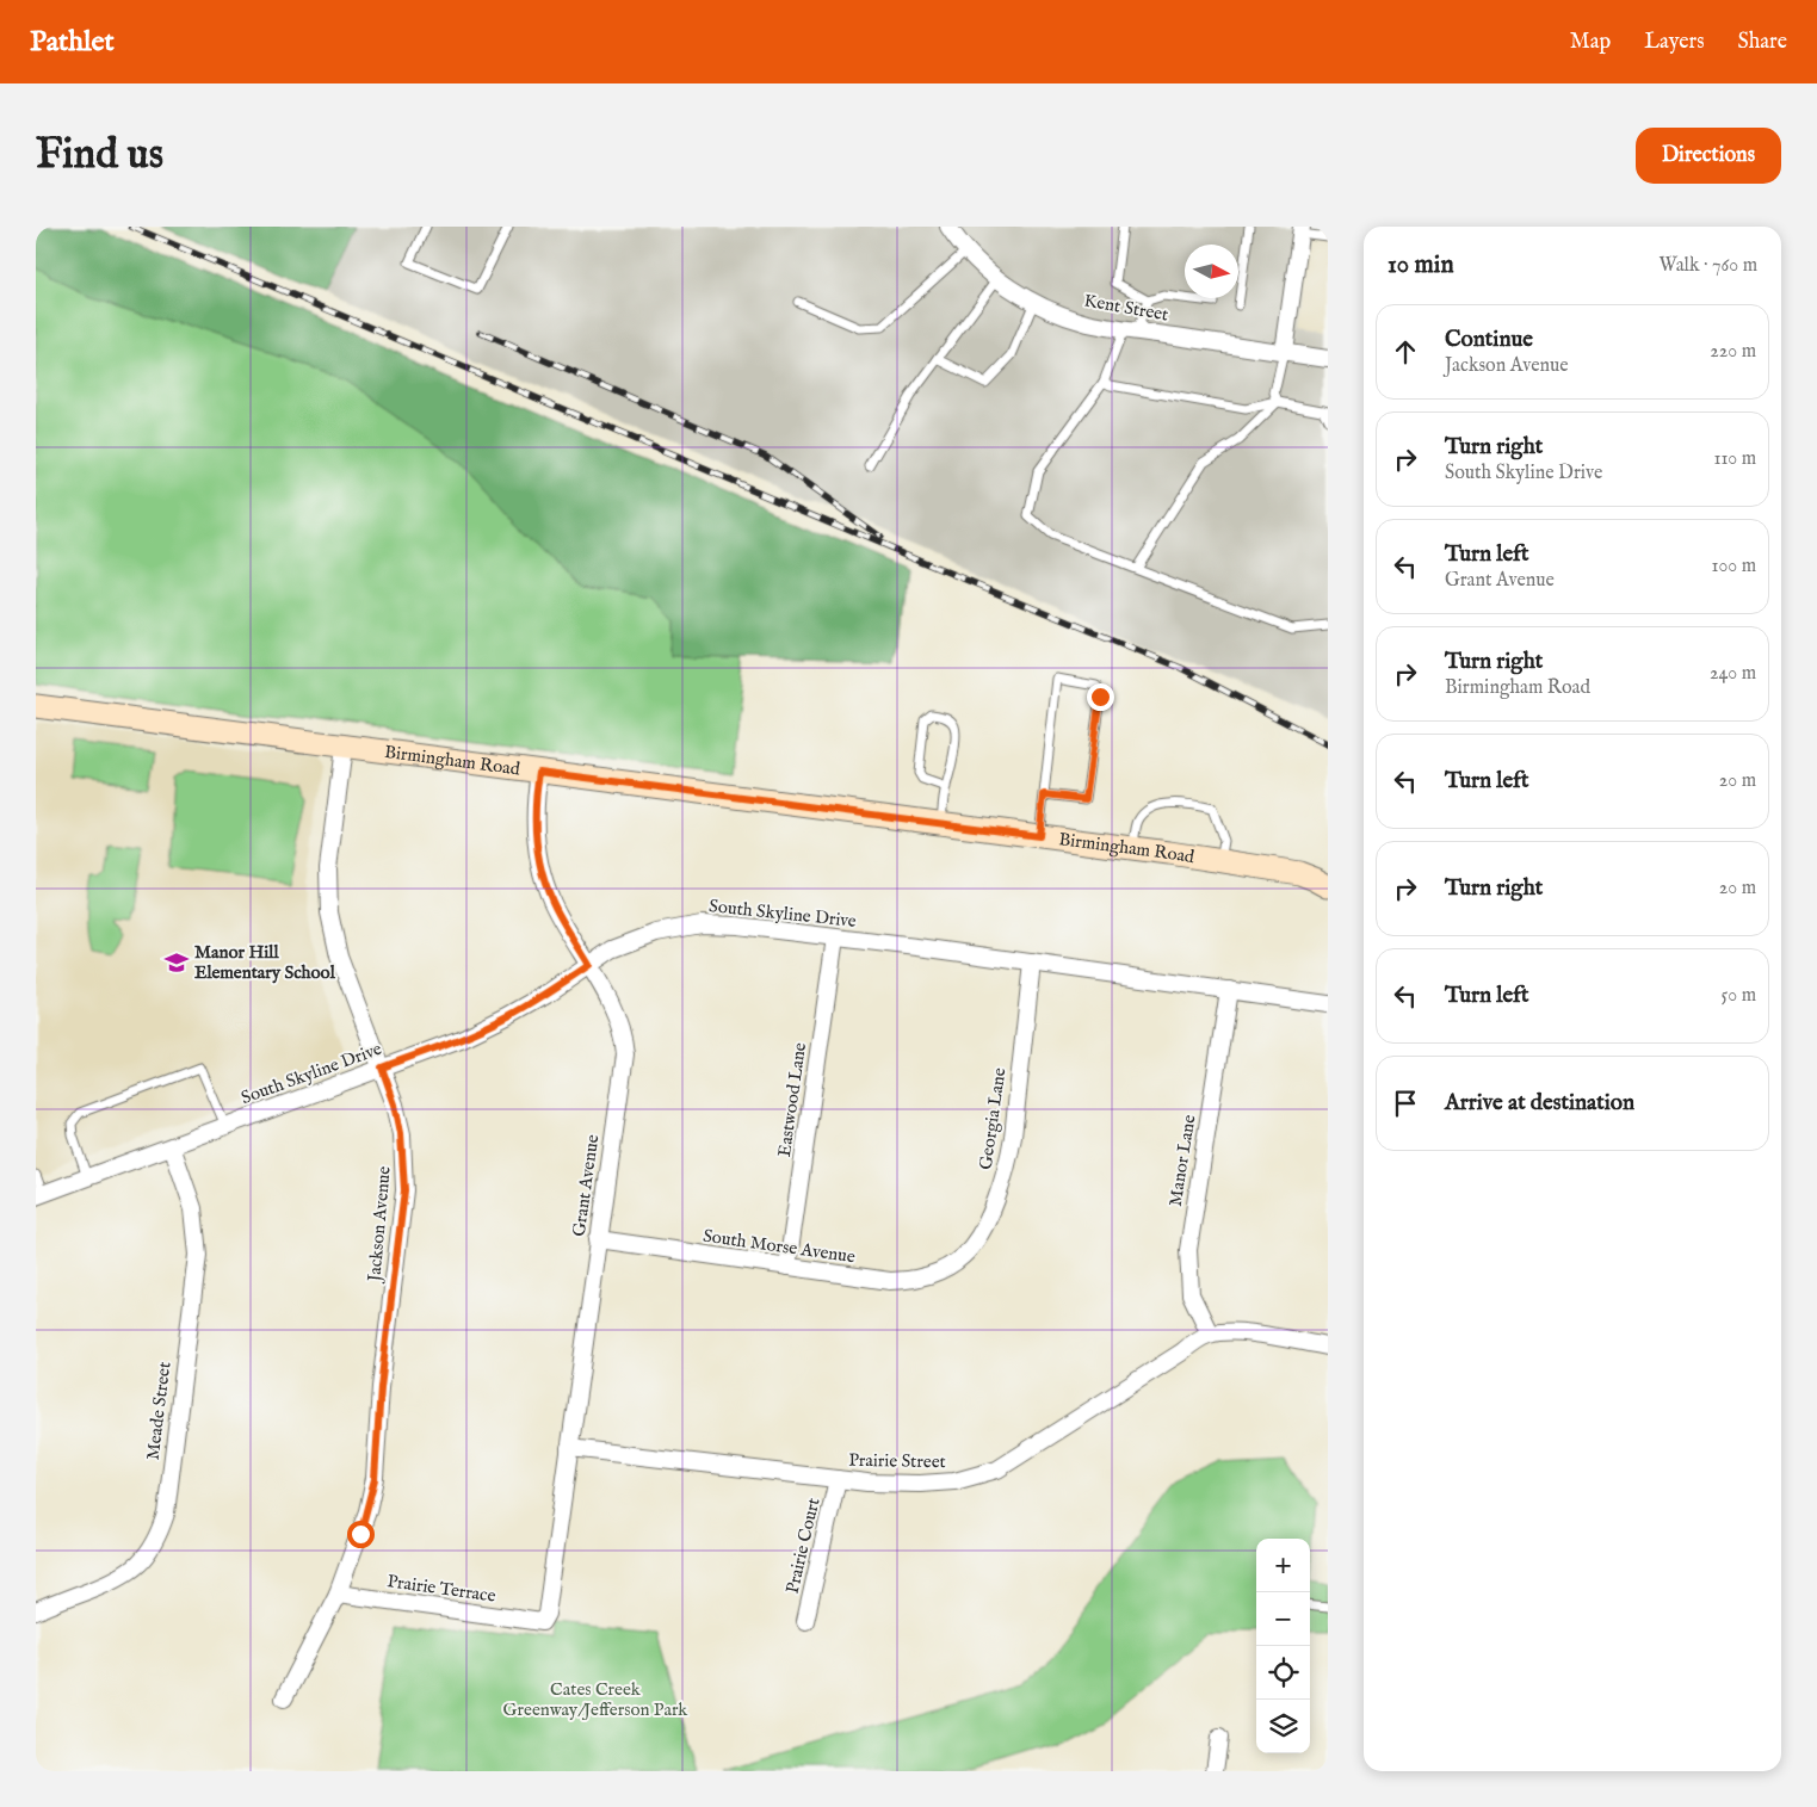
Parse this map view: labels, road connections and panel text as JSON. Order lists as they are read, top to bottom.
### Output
{
  "streets": {
    "street": [
      "Kent Street",
      "Birmingham Road",
      "South Skyline Drive",
      "Eastwood Lane",
      "Georgia Lane",
      "Manor Lane",
      "Grant Avenue",
      "Jackson Avenue",
      "South Morse Avenue",
      "Meade Street",
      "Prairie Street",
      "Prairie Court",
      "Prairie Terrace"
    ]
  },
  "crossings": [
    ["Birmingham Road", "Grant Avenue"],
    ["Birmingham Road", "Jackson Avenue"],
    ["South Skyline Drive", "Eastwood Lane"],
    ["South Skyline Drive", "Georgia Lane"],
    ["South Skyline Drive", "Manor Lane"],
    ["South Skyline Drive", "Grant Avenue"],
    ["South Skyline Drive", "Jackson Avenue"],
    ["South Skyline Drive", "Meade Street"],
    ["Eastwood Lane", "South Morse Avenue"],
    ["Georgia Lane", "South Morse Avenue"],
    ["Manor Lane", "Prairie Street"],
    ["Grant Avenue", "South Morse Avenue"],
    ["Grant Avenue", "Prairie Street"],
    ["Grant Avenue", "Prairie Terrace"],
    ["Jackson Avenue", "Prairie Terrace"],
    ["Prairie Street", "Prairie Court"]
  ],
  "parks": ["Cates Creek Greenway/Jefferson Park"],
  "places": {
    "school or university": ["Manor Hill Elementary School"]
  },
  "north": "right",
  "page": {
    "header": "Pathlet",
    "nav": ["Map", "Layers", "Share"],
    "buttons": "Directions",
    "title": "Find us",
    "heading": ["10 min", "Walk · 760 m"],
    "list": [
      ["Continue", "Jackson Avenue", "220 m"],
      ["Turn right", "South Skyline Drive", "110 m"],
      ["Turn left", "Grant Avenue", "100 m"],
      ["Turn right", "Birmingham Road", "240 m"],
      ["Turn left", "20 m"],
      ["Turn right", "20 m"],
      ["Turn left", "50 m"],
      "Arrive at destination"
    ],
    "map_buttons": ["+", "−"]
  }
}
